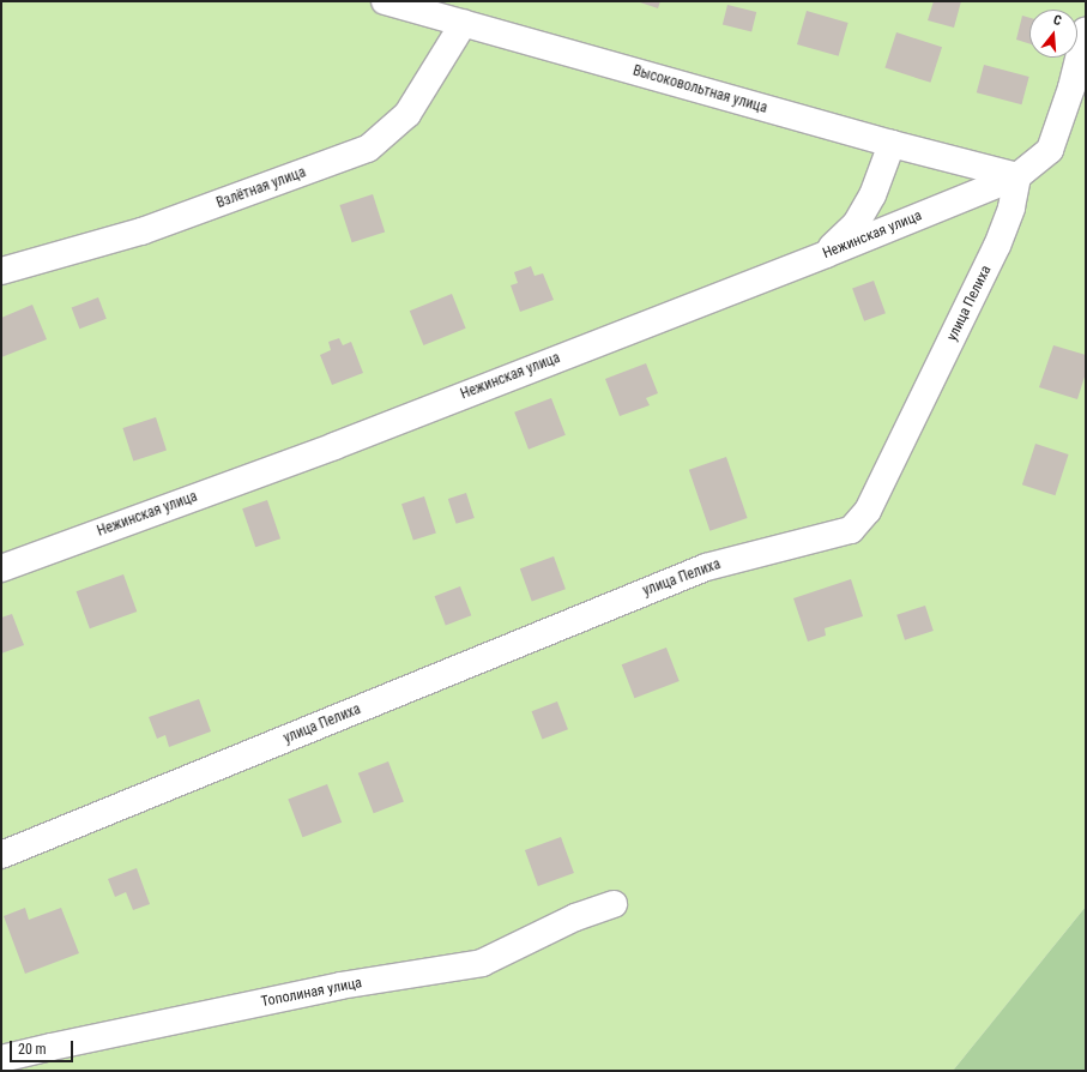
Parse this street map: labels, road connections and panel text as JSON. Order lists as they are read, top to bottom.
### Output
{
  "streets": {
    "street": [
      "Высоковольтная улица",
      "Взлётная улица",
      "Нежинская улица",
      "улица Пелиха",
      "Тополиная улица"
    ]
  },
  "crossings": [
    ["Высоковольтная улица", "Взлётная улица"],
    ["Высоковольтная улица", "Нежинская улица"],
    ["Высоковольтная улица", "улица Пелиха"],
    ["Нежинская улица", "улица Пелиха"]
  ],
  "scale_bar": "20 m",
  "north": "top"
}
